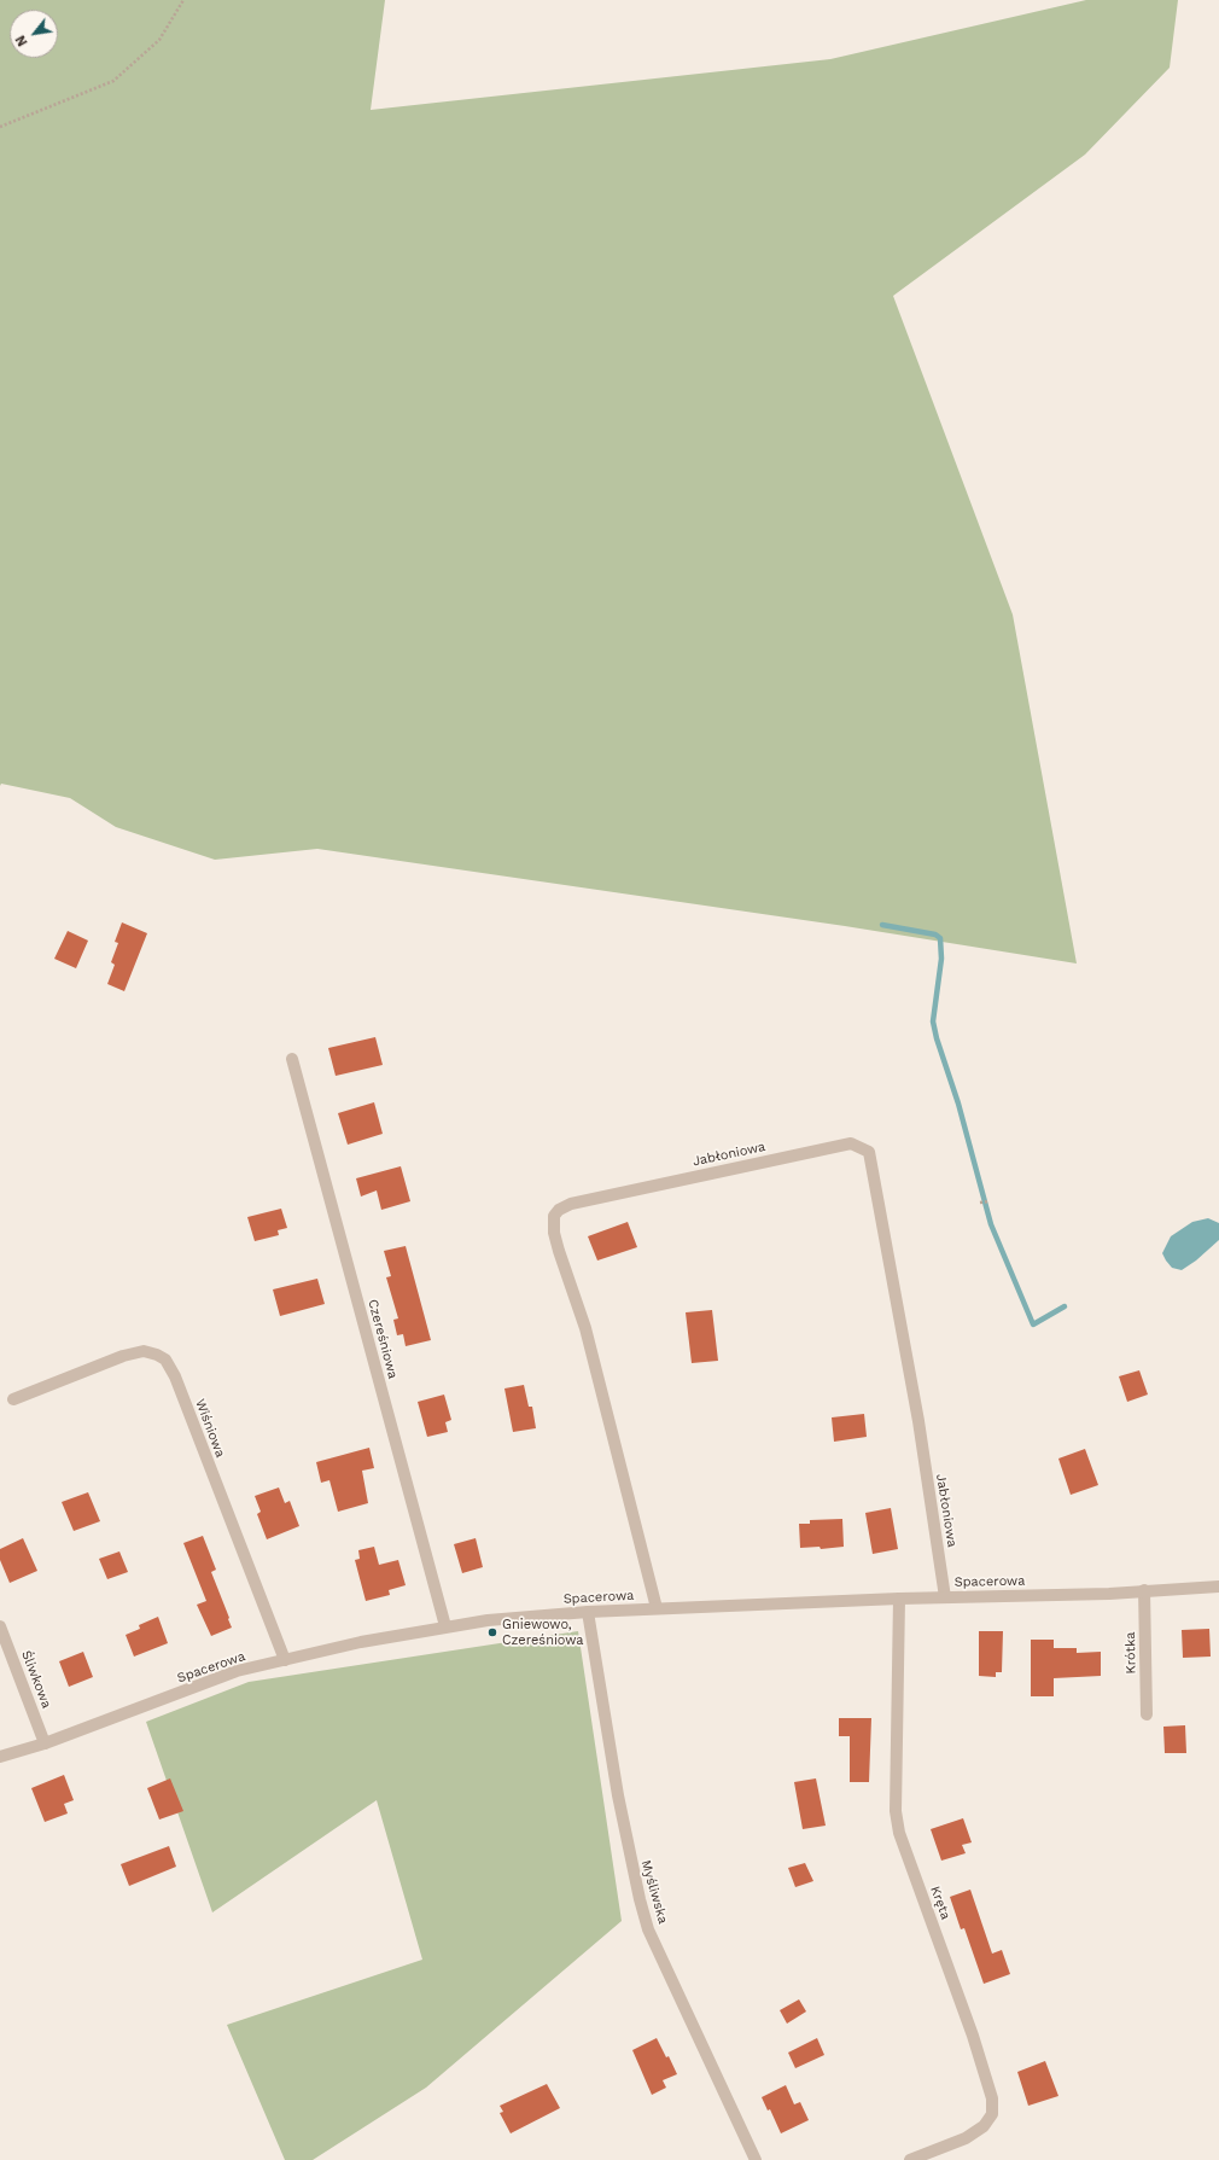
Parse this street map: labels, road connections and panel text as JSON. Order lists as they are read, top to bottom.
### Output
{
  "streets": {
    "street": [
      "Jabłoniowa",
      "Czereśniowa",
      "Wiśniowa",
      "Spacerowa",
      "Krótka",
      "Śliwkowa",
      "Myśliwska",
      "Kręta"
    ]
  },
  "crossings": [
    ["Jabłoniowa", "Spacerowa"],
    ["Czereśniowa", "Spacerowa"],
    ["Wiśniowa", "Spacerowa"],
    ["Spacerowa", "Krótka"],
    ["Spacerowa", "Śliwkowa"],
    ["Spacerowa", "Myśliwska"],
    ["Spacerowa", "Kręta"]
  ],
  "places": ["Gniewowo, Czereśniowa"],
  "north": "bottom left"
}
